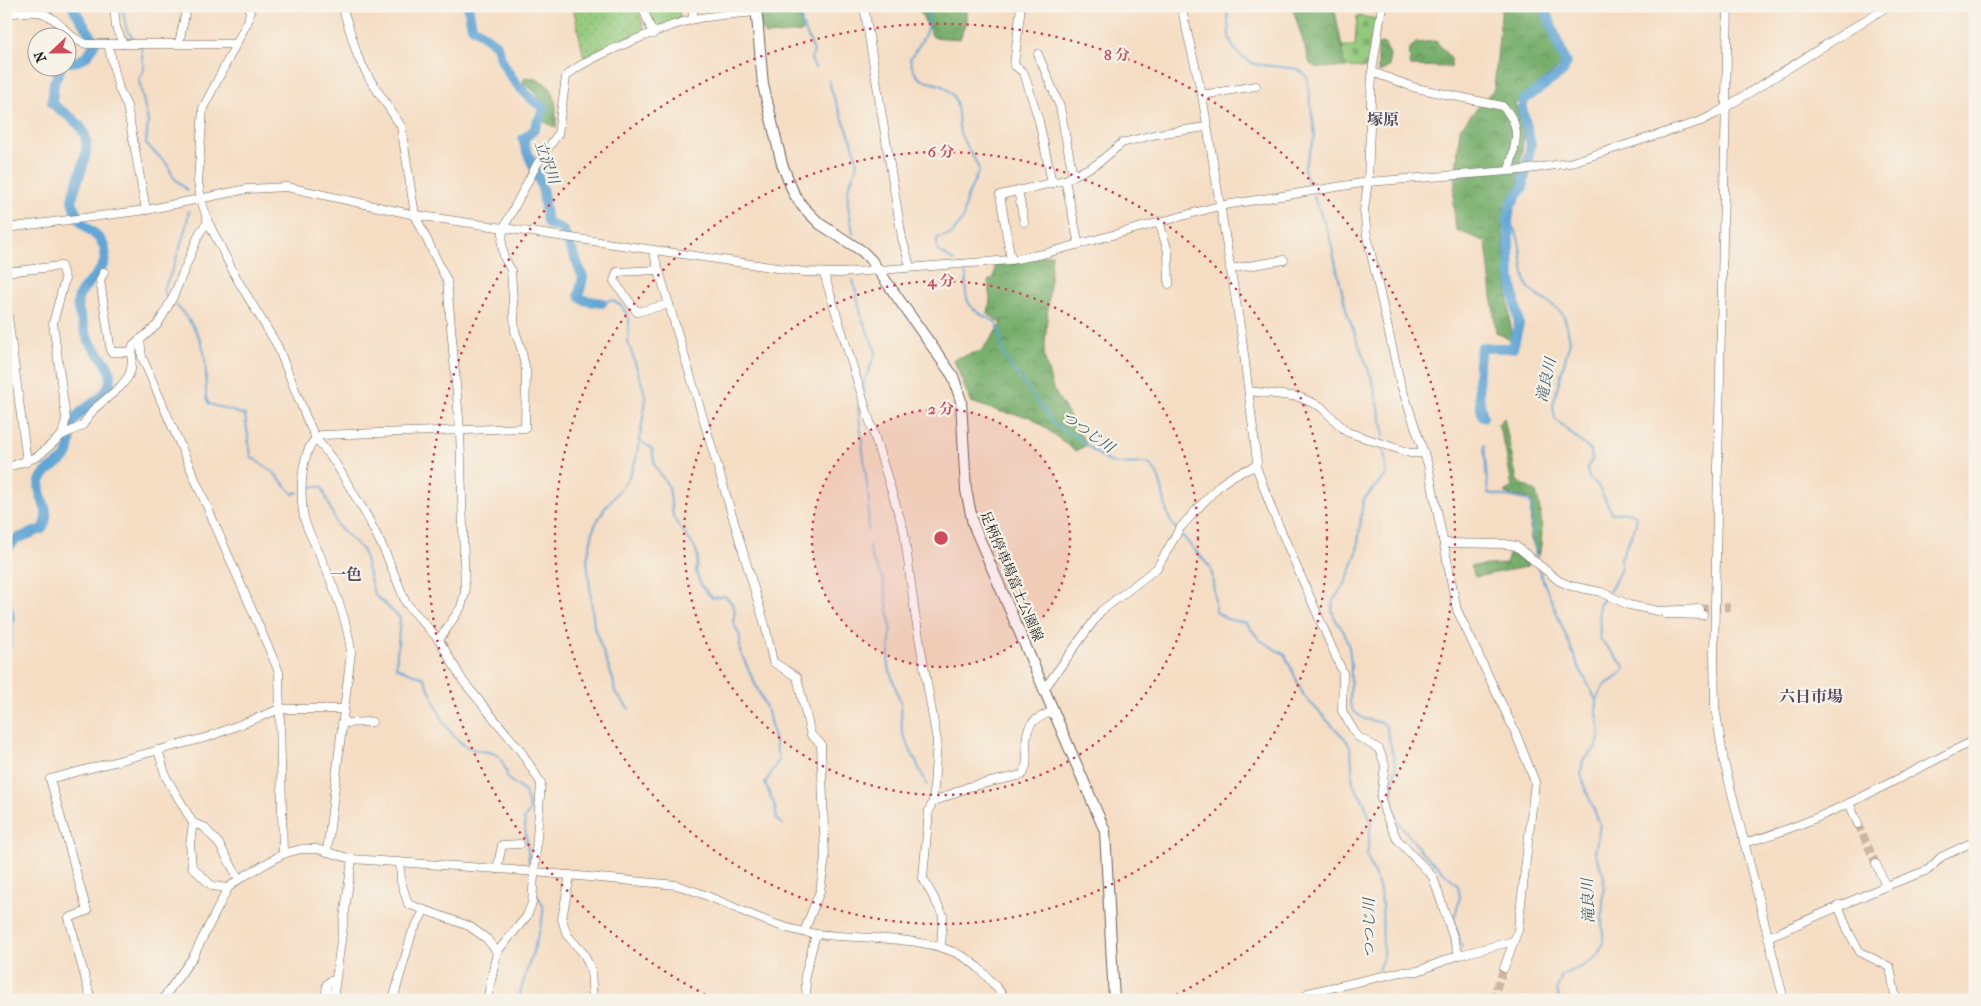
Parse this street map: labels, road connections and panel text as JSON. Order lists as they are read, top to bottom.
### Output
{
  "streets": {
    "main road": ["足柄停車場富士公園線"]
  },
  "districts": ["塚原", "一色", "六日市場"],
  "water": ["立沢川", "滝良川", "つつじ川"],
  "north": "left",
  "rings": [
    "8 分",
    "6 分",
    "4 分",
    "2 分"
  ]
}
